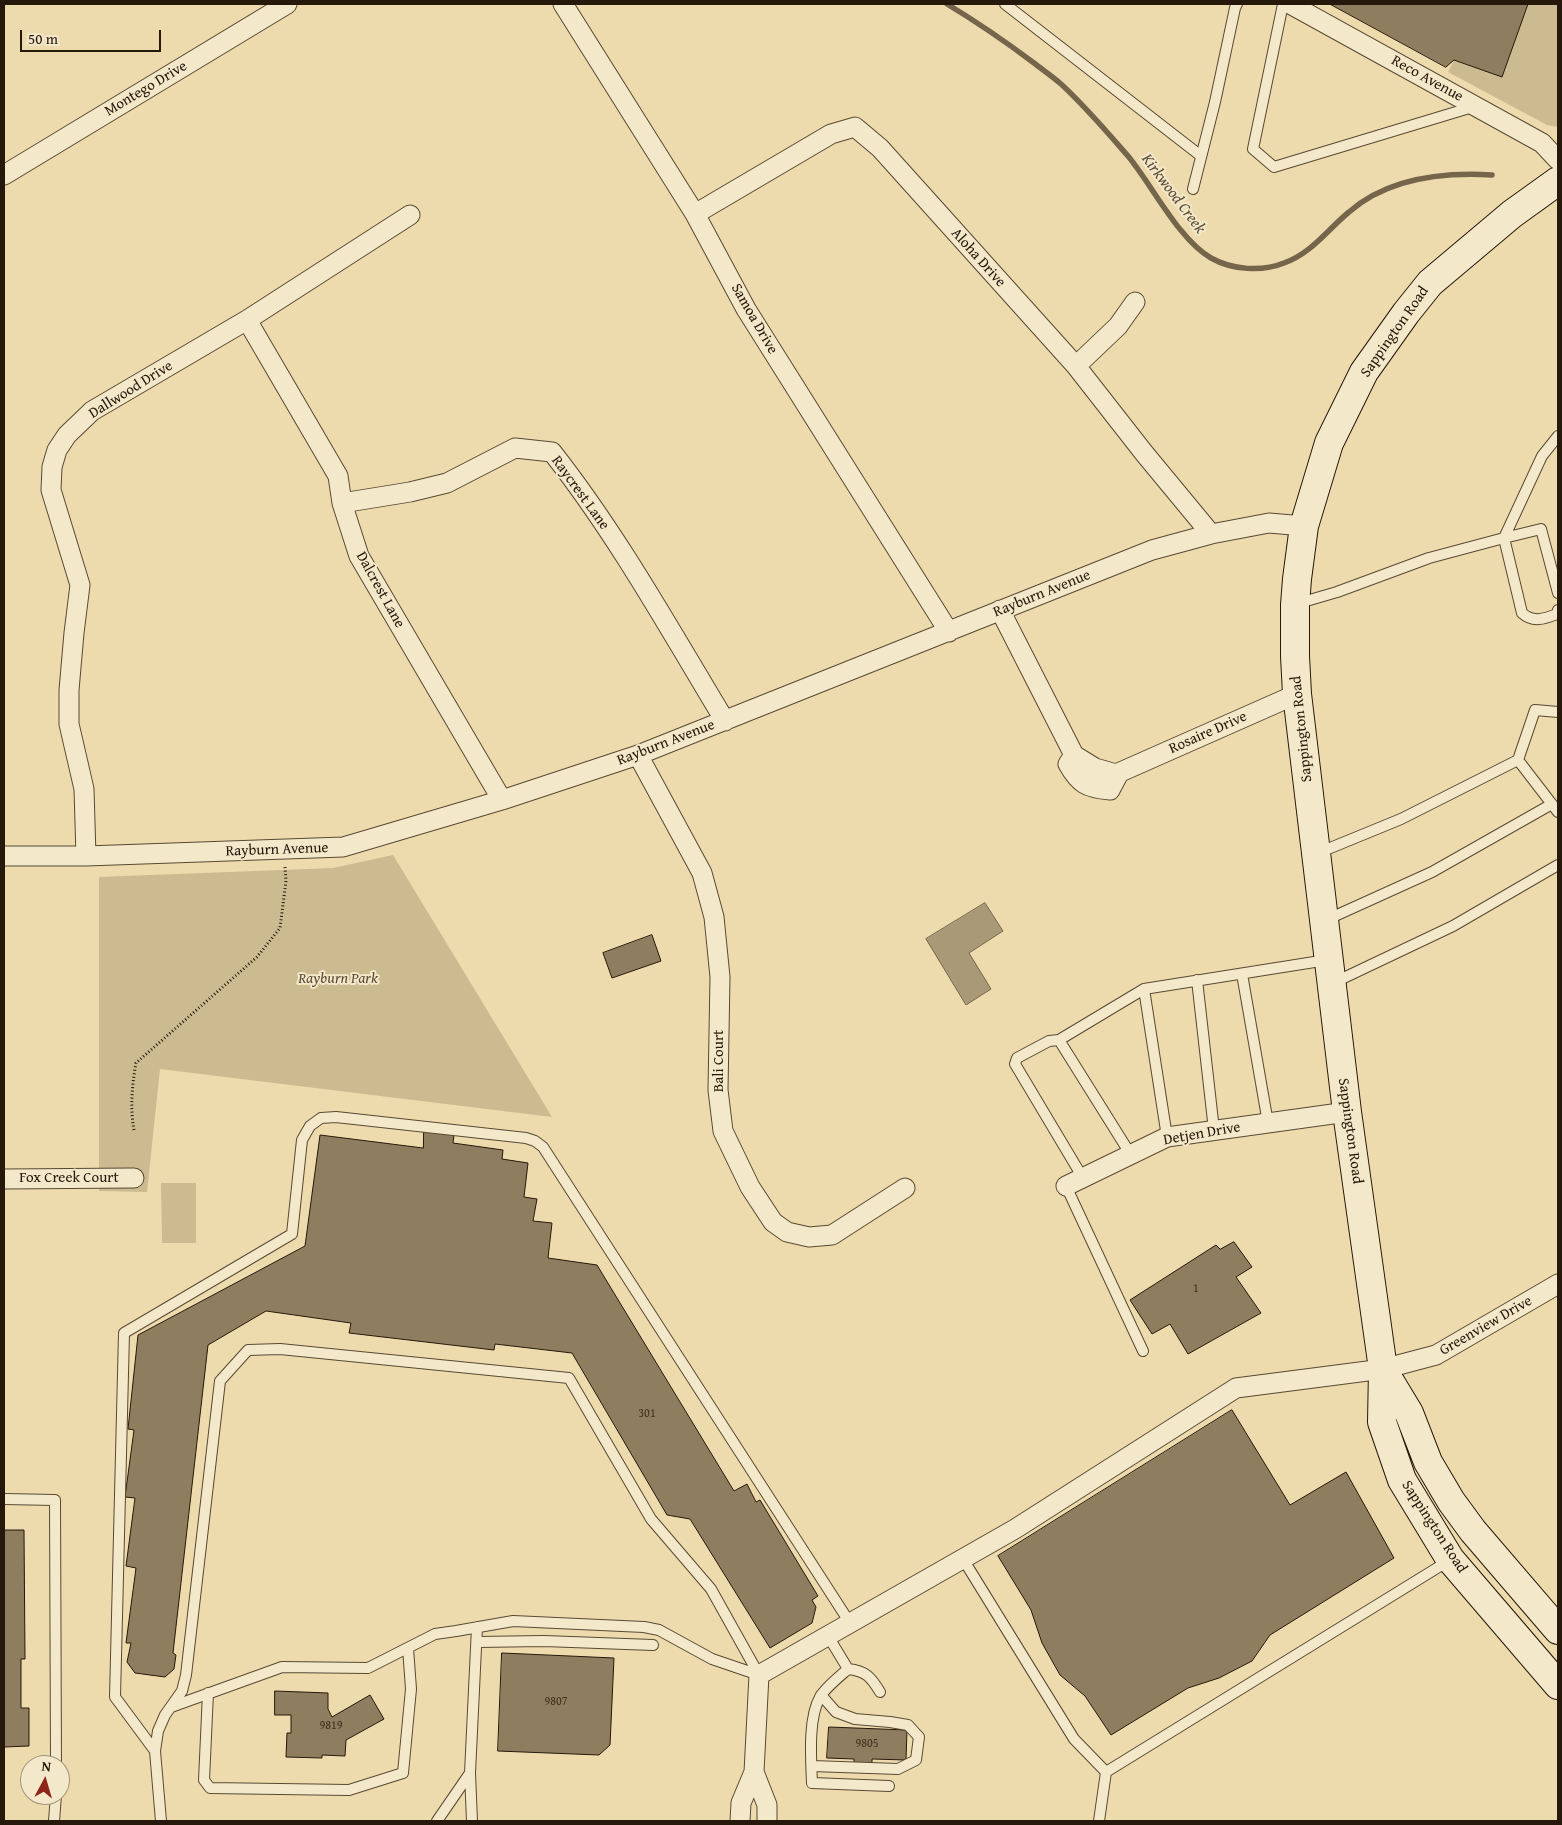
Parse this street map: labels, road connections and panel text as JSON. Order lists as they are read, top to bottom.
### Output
{
  "streets": {
    "main road": ["Sappington Road"],
    "street": [
      "Reco Avenue",
      "Montego Drive",
      "Aloha Drive",
      "Samoa Drive",
      "Dallwood Drive",
      "Raycrest Lane",
      "Dalcrest Lane",
      "Rayburn Avenue",
      "Rosaire Drive",
      "Bali Court",
      "Detjen Drive",
      "Fox Creek Court",
      "Greenview Drive"
    ]
  },
  "crossings": [
    ["Aloha Drive", "Samoa Drive"],
    ["Aloha Drive", "Rayburn Avenue"],
    ["Samoa Drive", "Rayburn Avenue"],
    ["Sappington Road", "Rayburn Avenue"],
    ["Sappington Road", "Rosaire Drive"],
    ["Sappington Road", "Detjen Drive"],
    ["Sappington Road", "Greenview Drive"],
    ["Dallwood Drive", "Dalcrest Lane"],
    ["Dallwood Drive", "Rayburn Avenue"],
    ["Raycrest Lane", "Dalcrest Lane"],
    ["Raycrest Lane", "Rayburn Avenue"],
    ["Dalcrest Lane", "Rayburn Avenue"],
    ["Rayburn Avenue", "Rosaire Drive"],
    ["Rayburn Avenue", "Bali Court"]
  ],
  "water": ["Kirkwood Creek"],
  "parks": ["Rayburn Park"],
  "house_numbers": [
    "1",
    "301",
    "9807",
    "9819",
    "9805"
  ],
  "scale_bar": "50 m",
  "north": "top"
}
